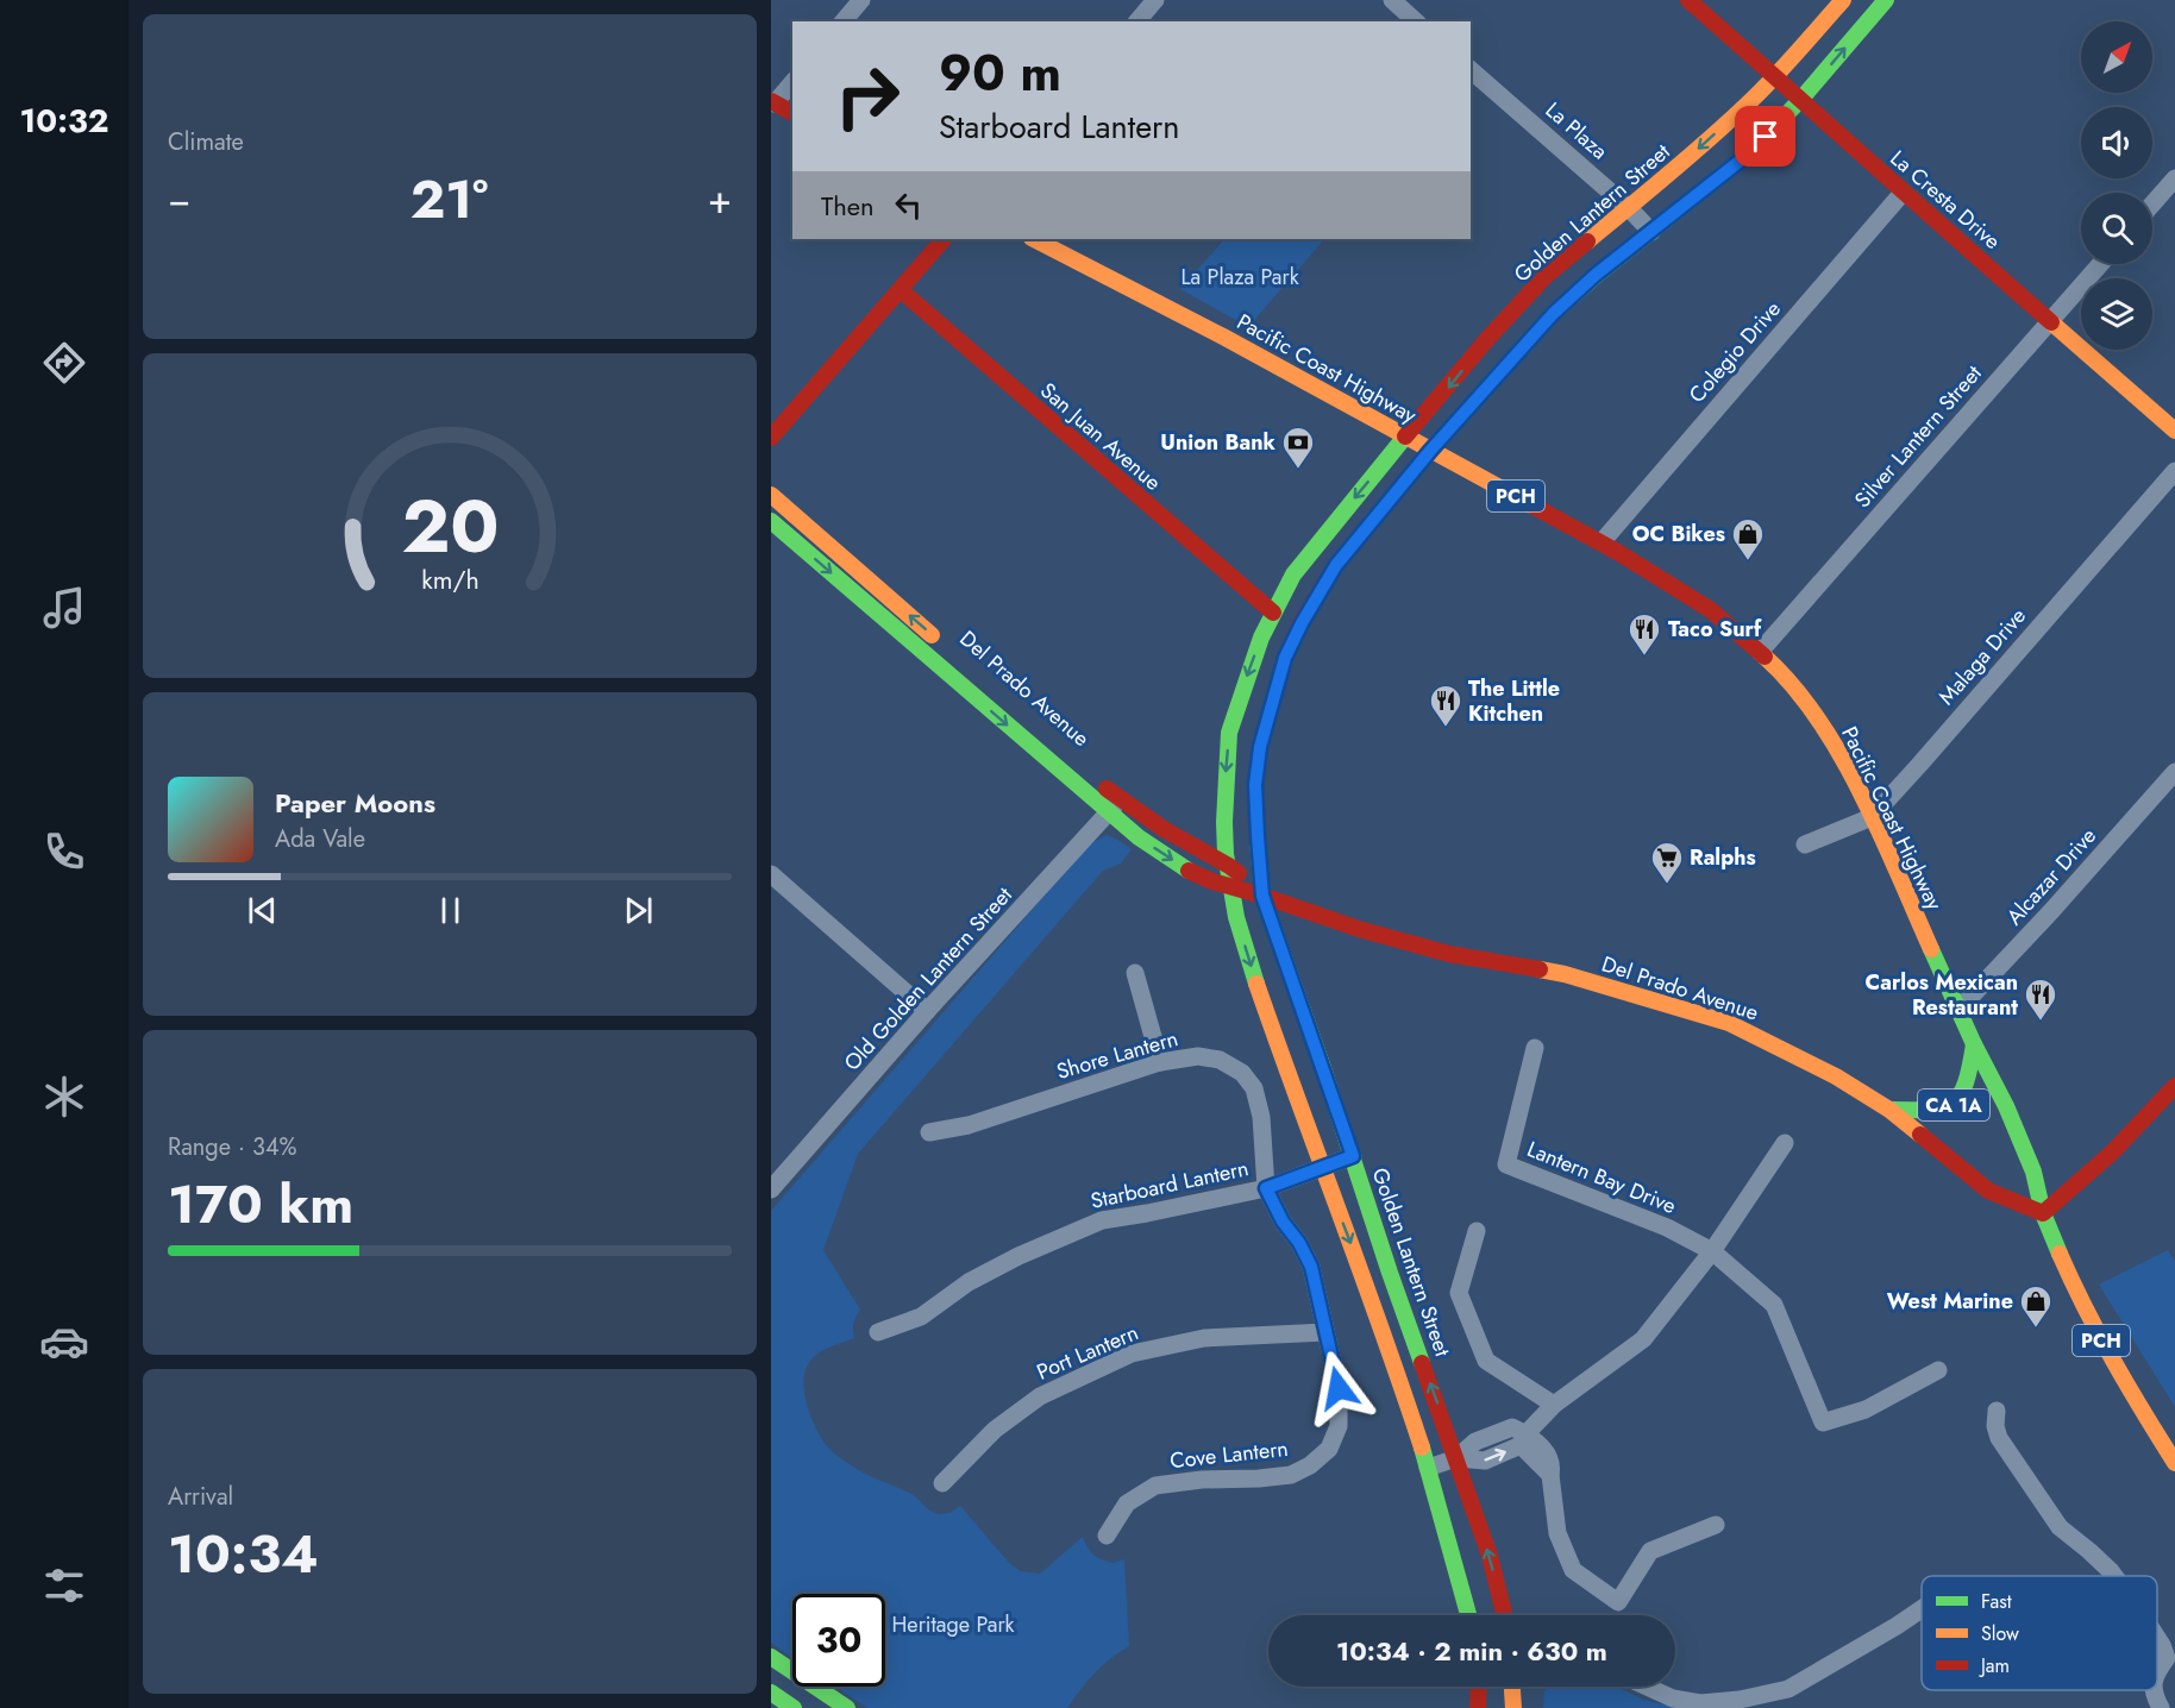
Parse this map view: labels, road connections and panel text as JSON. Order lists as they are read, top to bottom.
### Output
{
  "streets": {
    "main road": [
      "La Cresta Drive",
      "Golden Lantern Street",
      "Pacific Coast Highway",
      "San Juan Avenue",
      "PCH",
      "Del Prado Avenue",
      "CA 1A"
    ],
    "street": [
      "La Plaza",
      "Colegio Drive",
      "Silver Lantern Street",
      "Malaga Drive",
      "Alcazar Drive",
      "Old Golden Lantern Street",
      "Shore Lantern",
      "Lantern Bay Drive",
      "Starboard Lantern",
      "Port Lantern",
      "Cove Lantern"
    ]
  },
  "crossings": [
    ["La Plaza", "Golden Lantern Street"],
    ["La Cresta Drive", "Golden Lantern Street"],
    ["La Cresta Drive", "Colegio Drive"],
    ["La Cresta Drive", "Silver Lantern Street"],
    ["Golden Lantern Street", "Pacific Coast Highway"],
    ["Golden Lantern Street", "San Juan Avenue"],
    ["Golden Lantern Street", "Del Prado Avenue"],
    ["Golden Lantern Street", "Starboard Lantern"],
    ["Colegio Drive", "Pacific Coast Highway"],
    ["Pacific Coast Highway", "Silver Lantern Street"],
    ["Pacific Coast Highway", "Malaga Drive"],
    ["Pacific Coast Highway", "Del Prado Avenue"],
    ["Pacific Coast Highway", "Alcazar Drive"],
    ["Pacific Coast Highway", "CA 1A"],
    ["Del Prado Avenue", "Old Golden Lantern Street"],
    ["Del Prado Avenue", "CA 1A"],
    ["Shore Lantern", "Starboard Lantern"],
    ["Port Lantern", "Cove Lantern"]
  ],
  "parks": ["La Plaza Park", "Heritage Park"],
  "places": {
    "bank": ["Union Bank"],
    "shop": ["OC Bikes", "West Marine"],
    "restaurant": ["Taco Surf", "The Little Kitchen", "Carlos Mexican Restaurant"],
    "supermarket": ["Ralphs"]
  },
  "legend": ["Fast", "Slow", "Jam"],
  "north": "top right",
  "page": {
    "tabs": "10:32",
    "tile": [
      "Climate",
      ["Range · 34%", "170 km"],
      ["Arrival", "10:34"]
    ],
    "turn": ["90 m", "Starboard Lantern"],
    "heat": ["−", "21°", "+"],
    "then": "Then",
    "song": ["Paper Moons", "Ada Vale"],
    "limit": "30",
    "trip": "10:34 · 2 min · 630 m",
    "gauge": ["20", "km/h"]
  }
}
